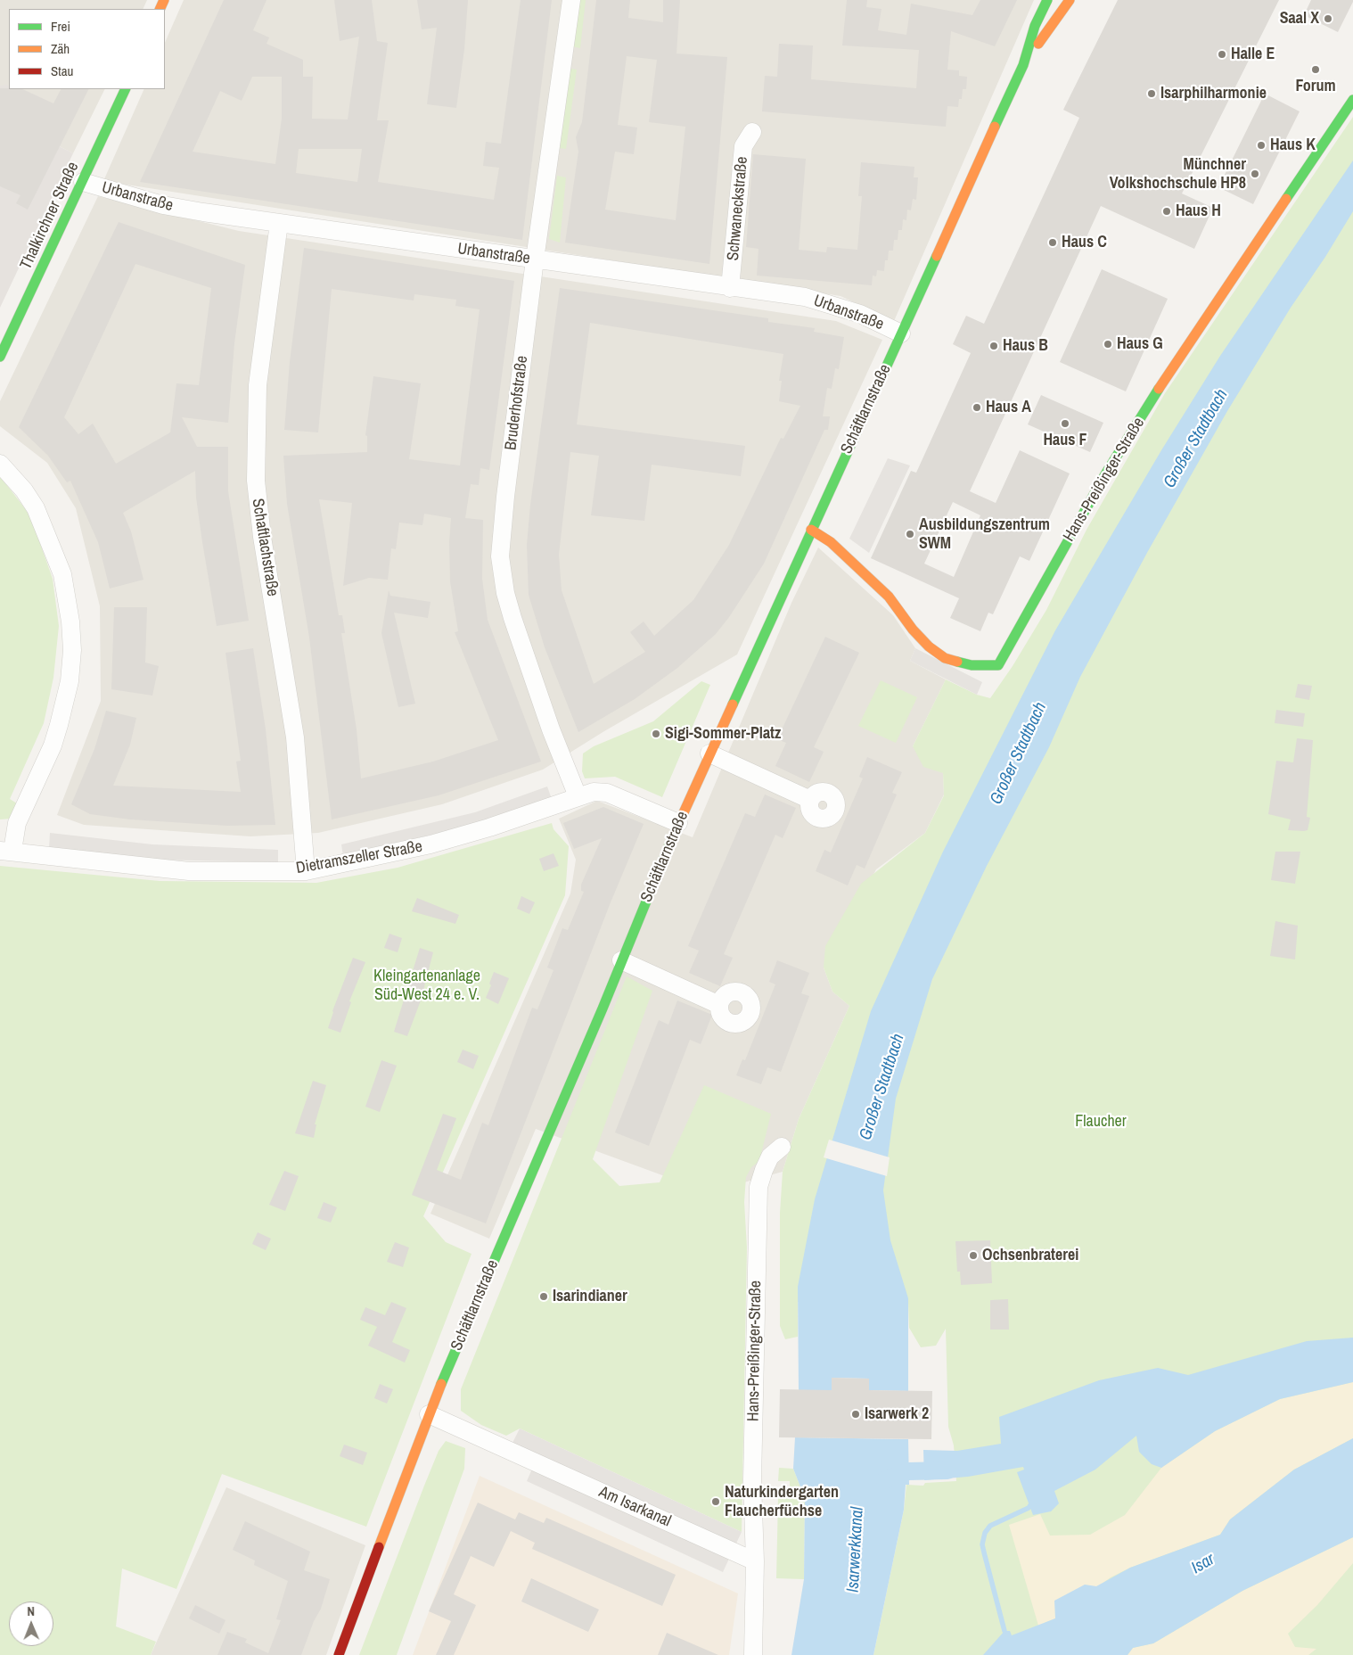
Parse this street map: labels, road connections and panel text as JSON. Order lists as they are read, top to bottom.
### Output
{
  "streets": {
    "street": [
      "Urbanstraße",
      "Schwaneckstraße",
      "Thalkirchner Straße",
      "Bruderhofstraße",
      "Schäftlarnstraße",
      "Hans-Preißinger-Straße",
      "Schaftlachstraße",
      "Dietramszeller Straße",
      "Am Isarkanal"
    ]
  },
  "crossings": [
    ["Urbanstraße", "Schwaneckstraße"],
    ["Urbanstraße", "Thalkirchner Straße"],
    ["Urbanstraße", "Bruderhofstraße"],
    ["Urbanstraße", "Schäftlarnstraße"],
    ["Urbanstraße", "Schaftlachstraße"],
    ["Bruderhofstraße", "Dietramszeller Straße"],
    ["Schäftlarnstraße", "Hans-Preißinger-Straße"],
    ["Schäftlarnstraße", "Dietramszeller Straße"],
    ["Schäftlarnstraße", "Am Isarkanal"],
    ["Hans-Preißinger-Straße", "Am Isarkanal"],
    ["Schaftlachstraße", "Dietramszeller Straße"]
  ],
  "water": ["Großer Stadtbach", "Isarwerkkanal", "Isar"],
  "parks": ["Kleingartenanlage Süd-West 24 e. V.", "Flaucher"],
  "places": [
    "Saal X",
    "Halle E",
    "Forum",
    "Isarphilharmonie",
    "Haus K",
    "Münchner Volkshochschule HP8",
    "Haus H",
    "Haus C",
    "Haus G",
    "Haus B",
    "Haus A",
    "Haus F",
    "Ausbildungszentrum SWM",
    "Sigi-Sommer-Platz",
    "Ochsenbraterei",
    "Isarindianer",
    "Isarwerk 2",
    "Naturkindergarten Flaucherfüchse"
  ],
  "legend": ["Frei", "Zäh", "Stau"],
  "north": "top"
}
